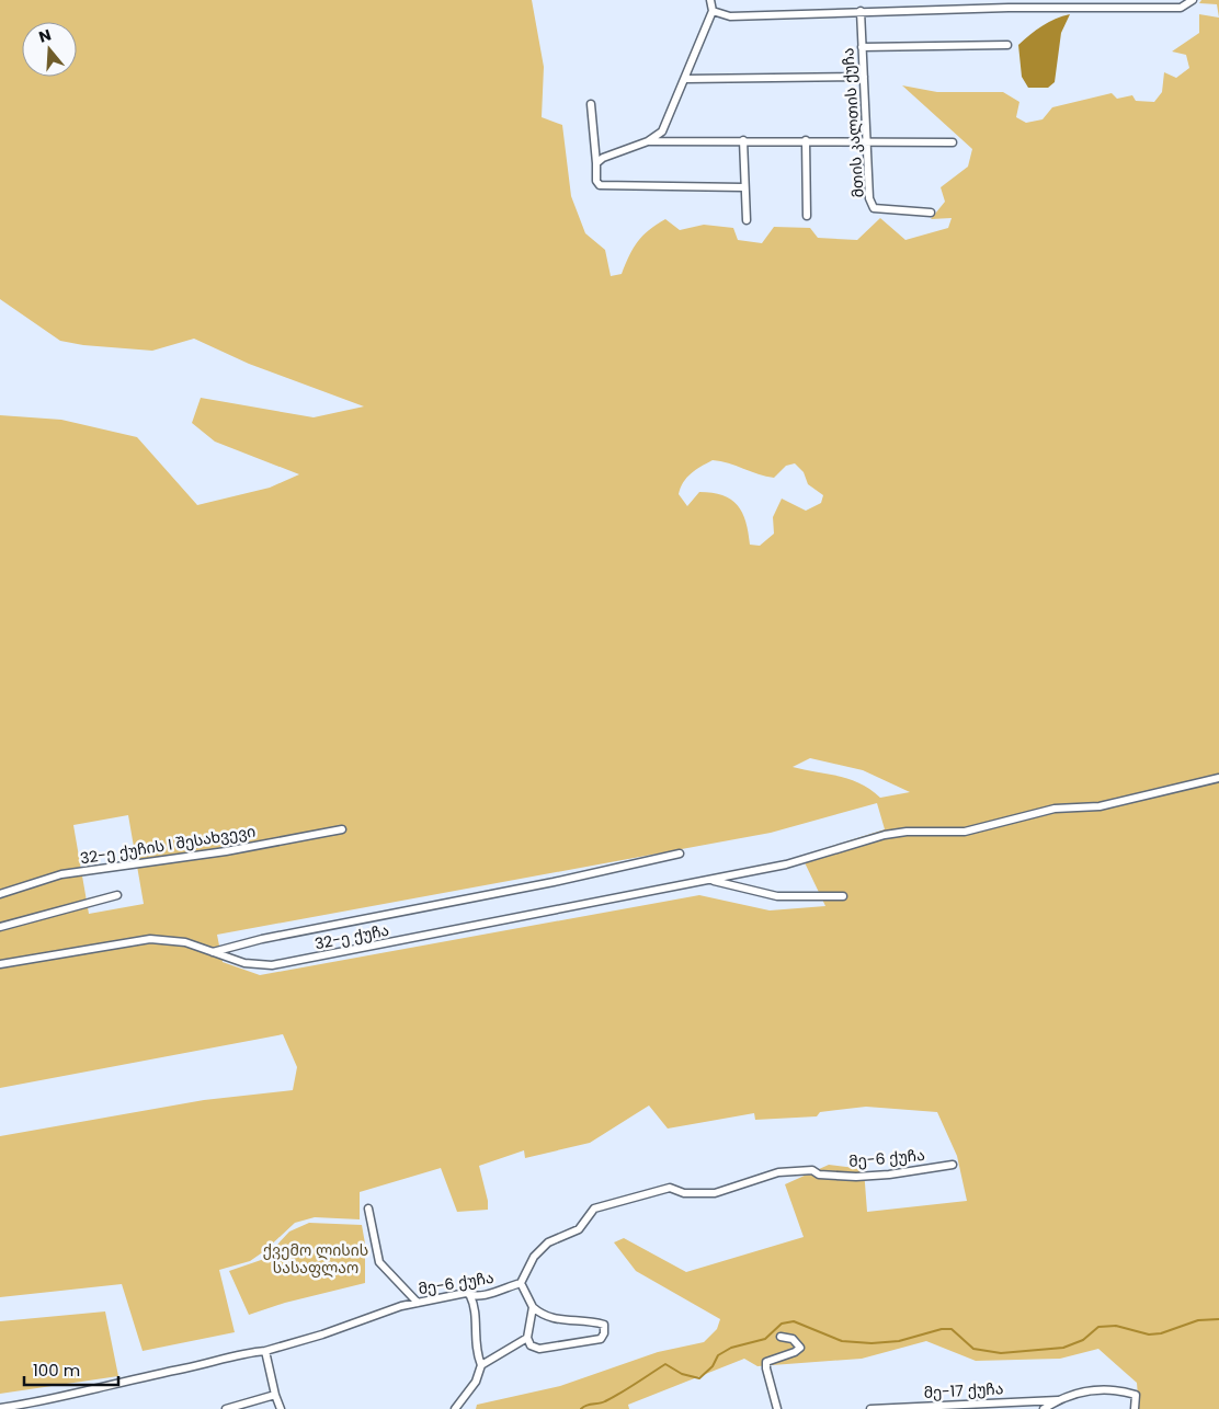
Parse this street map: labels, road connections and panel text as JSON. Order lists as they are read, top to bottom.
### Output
{
  "streets": {
    "street": [
      "მთის კალთის ქუჩა",
      "32-ე ქუჩის I შესახვევი",
      "32-ე ქუჩა",
      "მე-6 ქუჩა",
      "მე-17 ქუჩა"
    ]
  },
  "parks": ["ქვემო ლისის სასაფლაო"],
  "scale_bar": "100 m",
  "north": "top"
}
